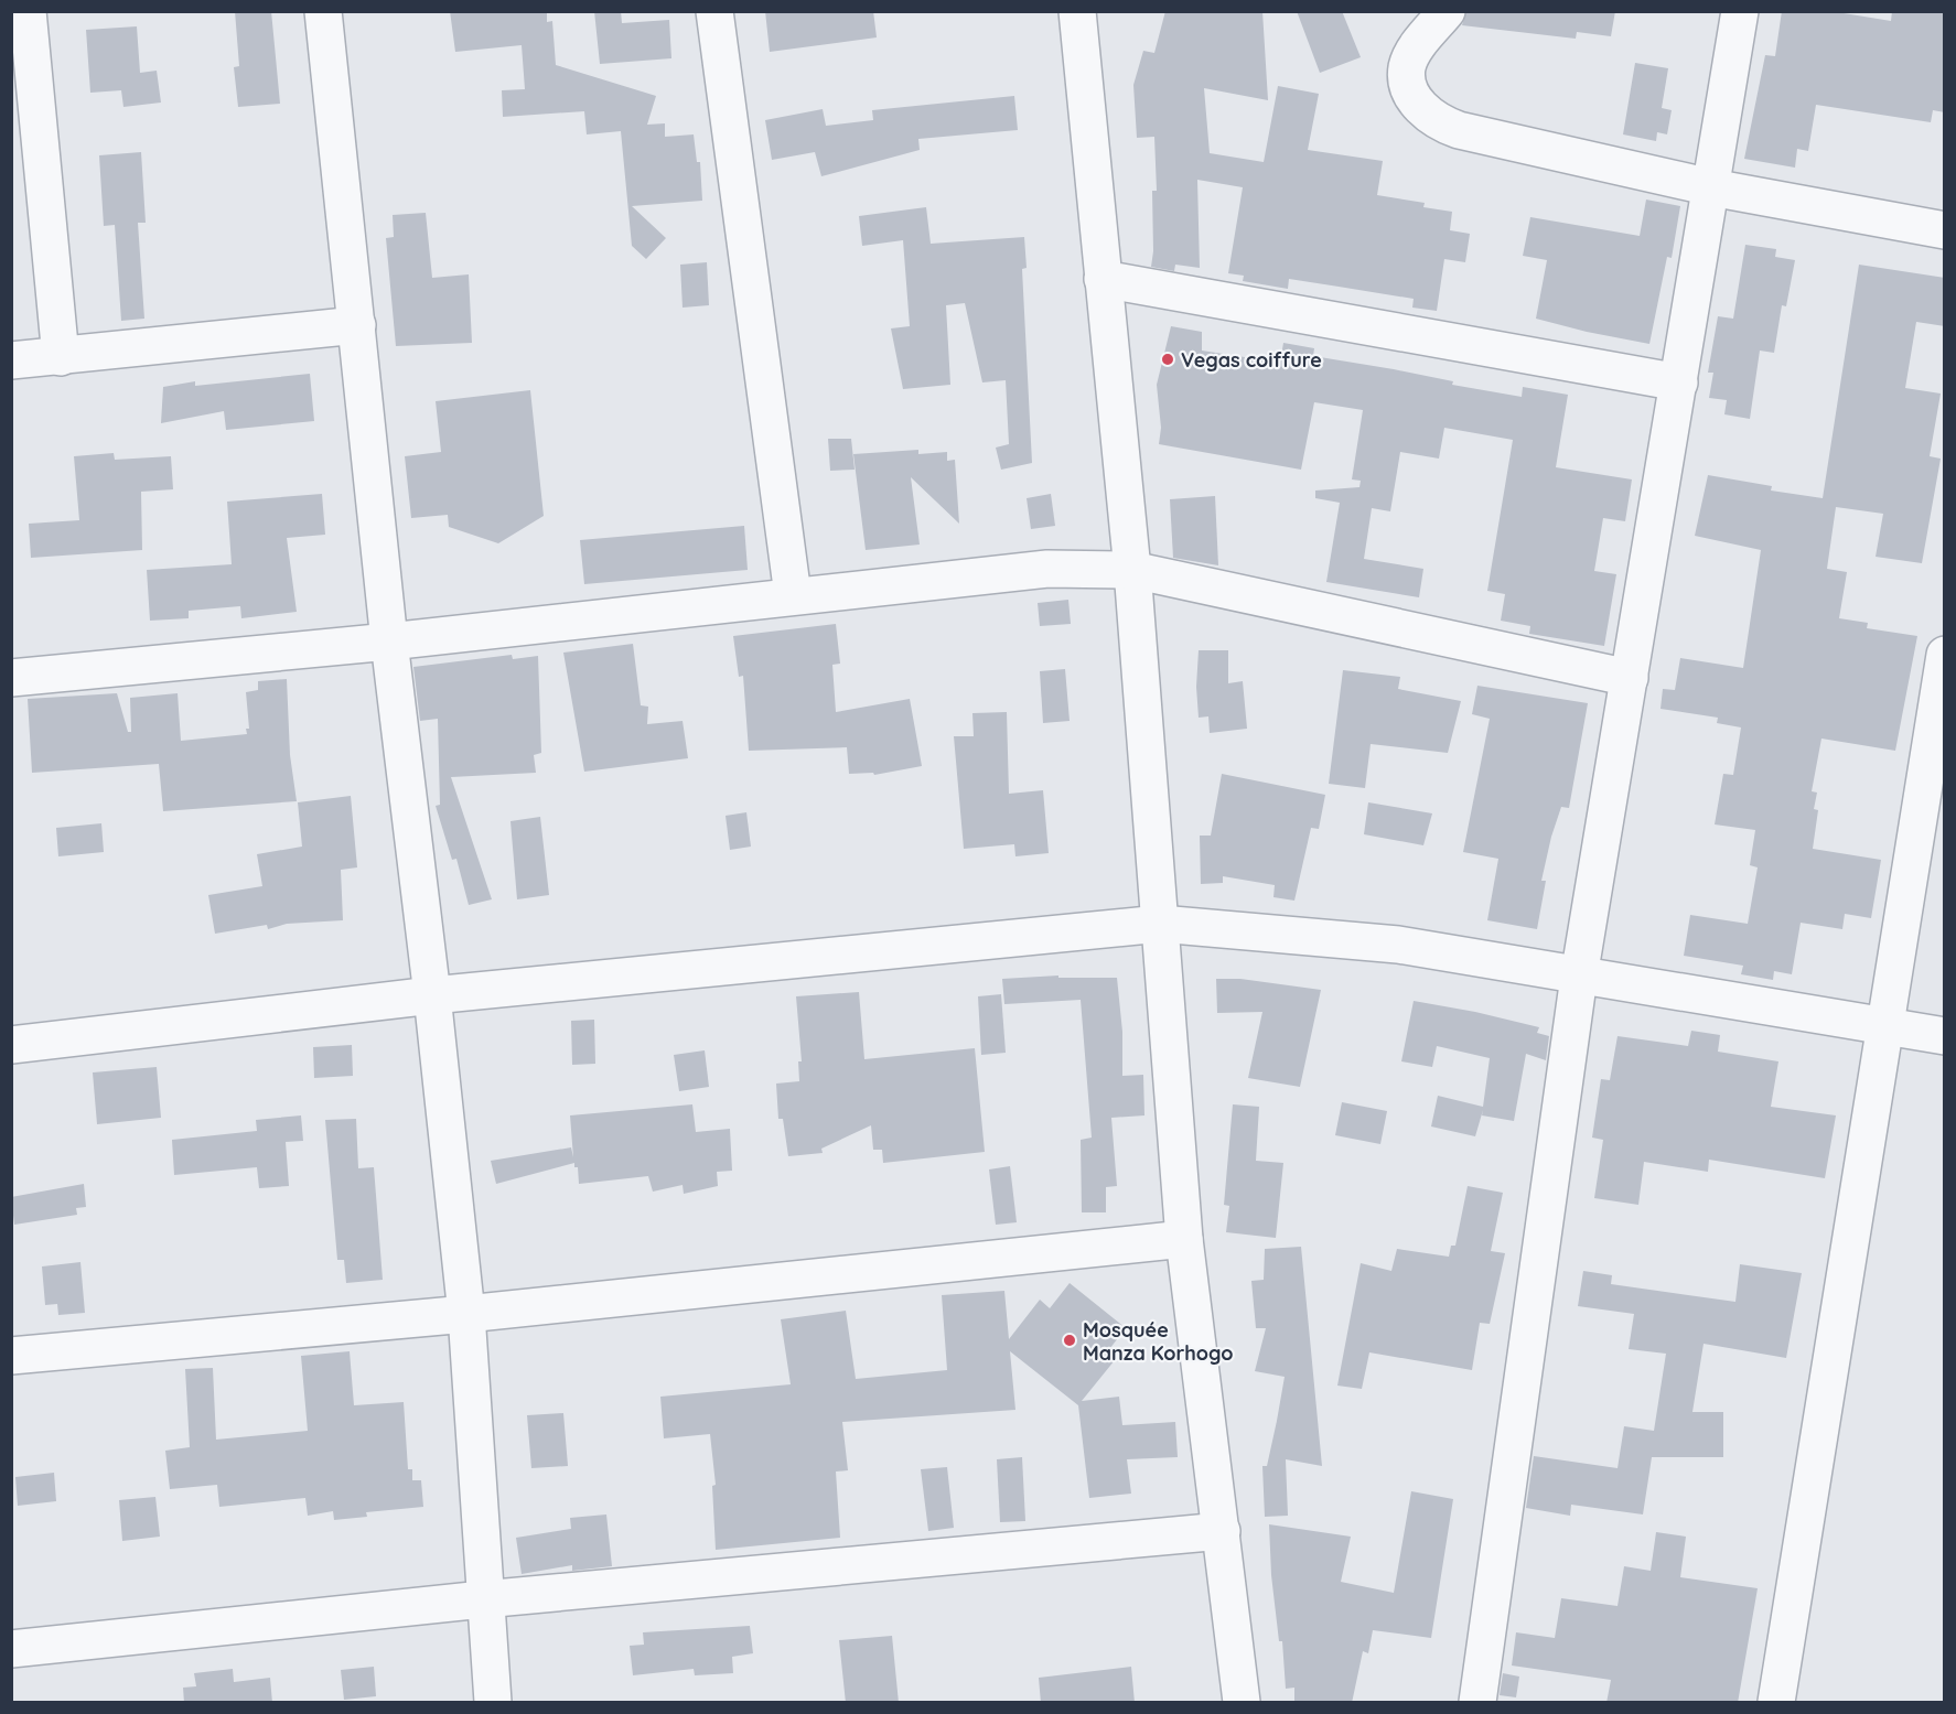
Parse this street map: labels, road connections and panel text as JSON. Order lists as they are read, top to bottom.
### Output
{
  "places": ["Vegas coiffure", "Mosquée Manza Korhogo"]
}
